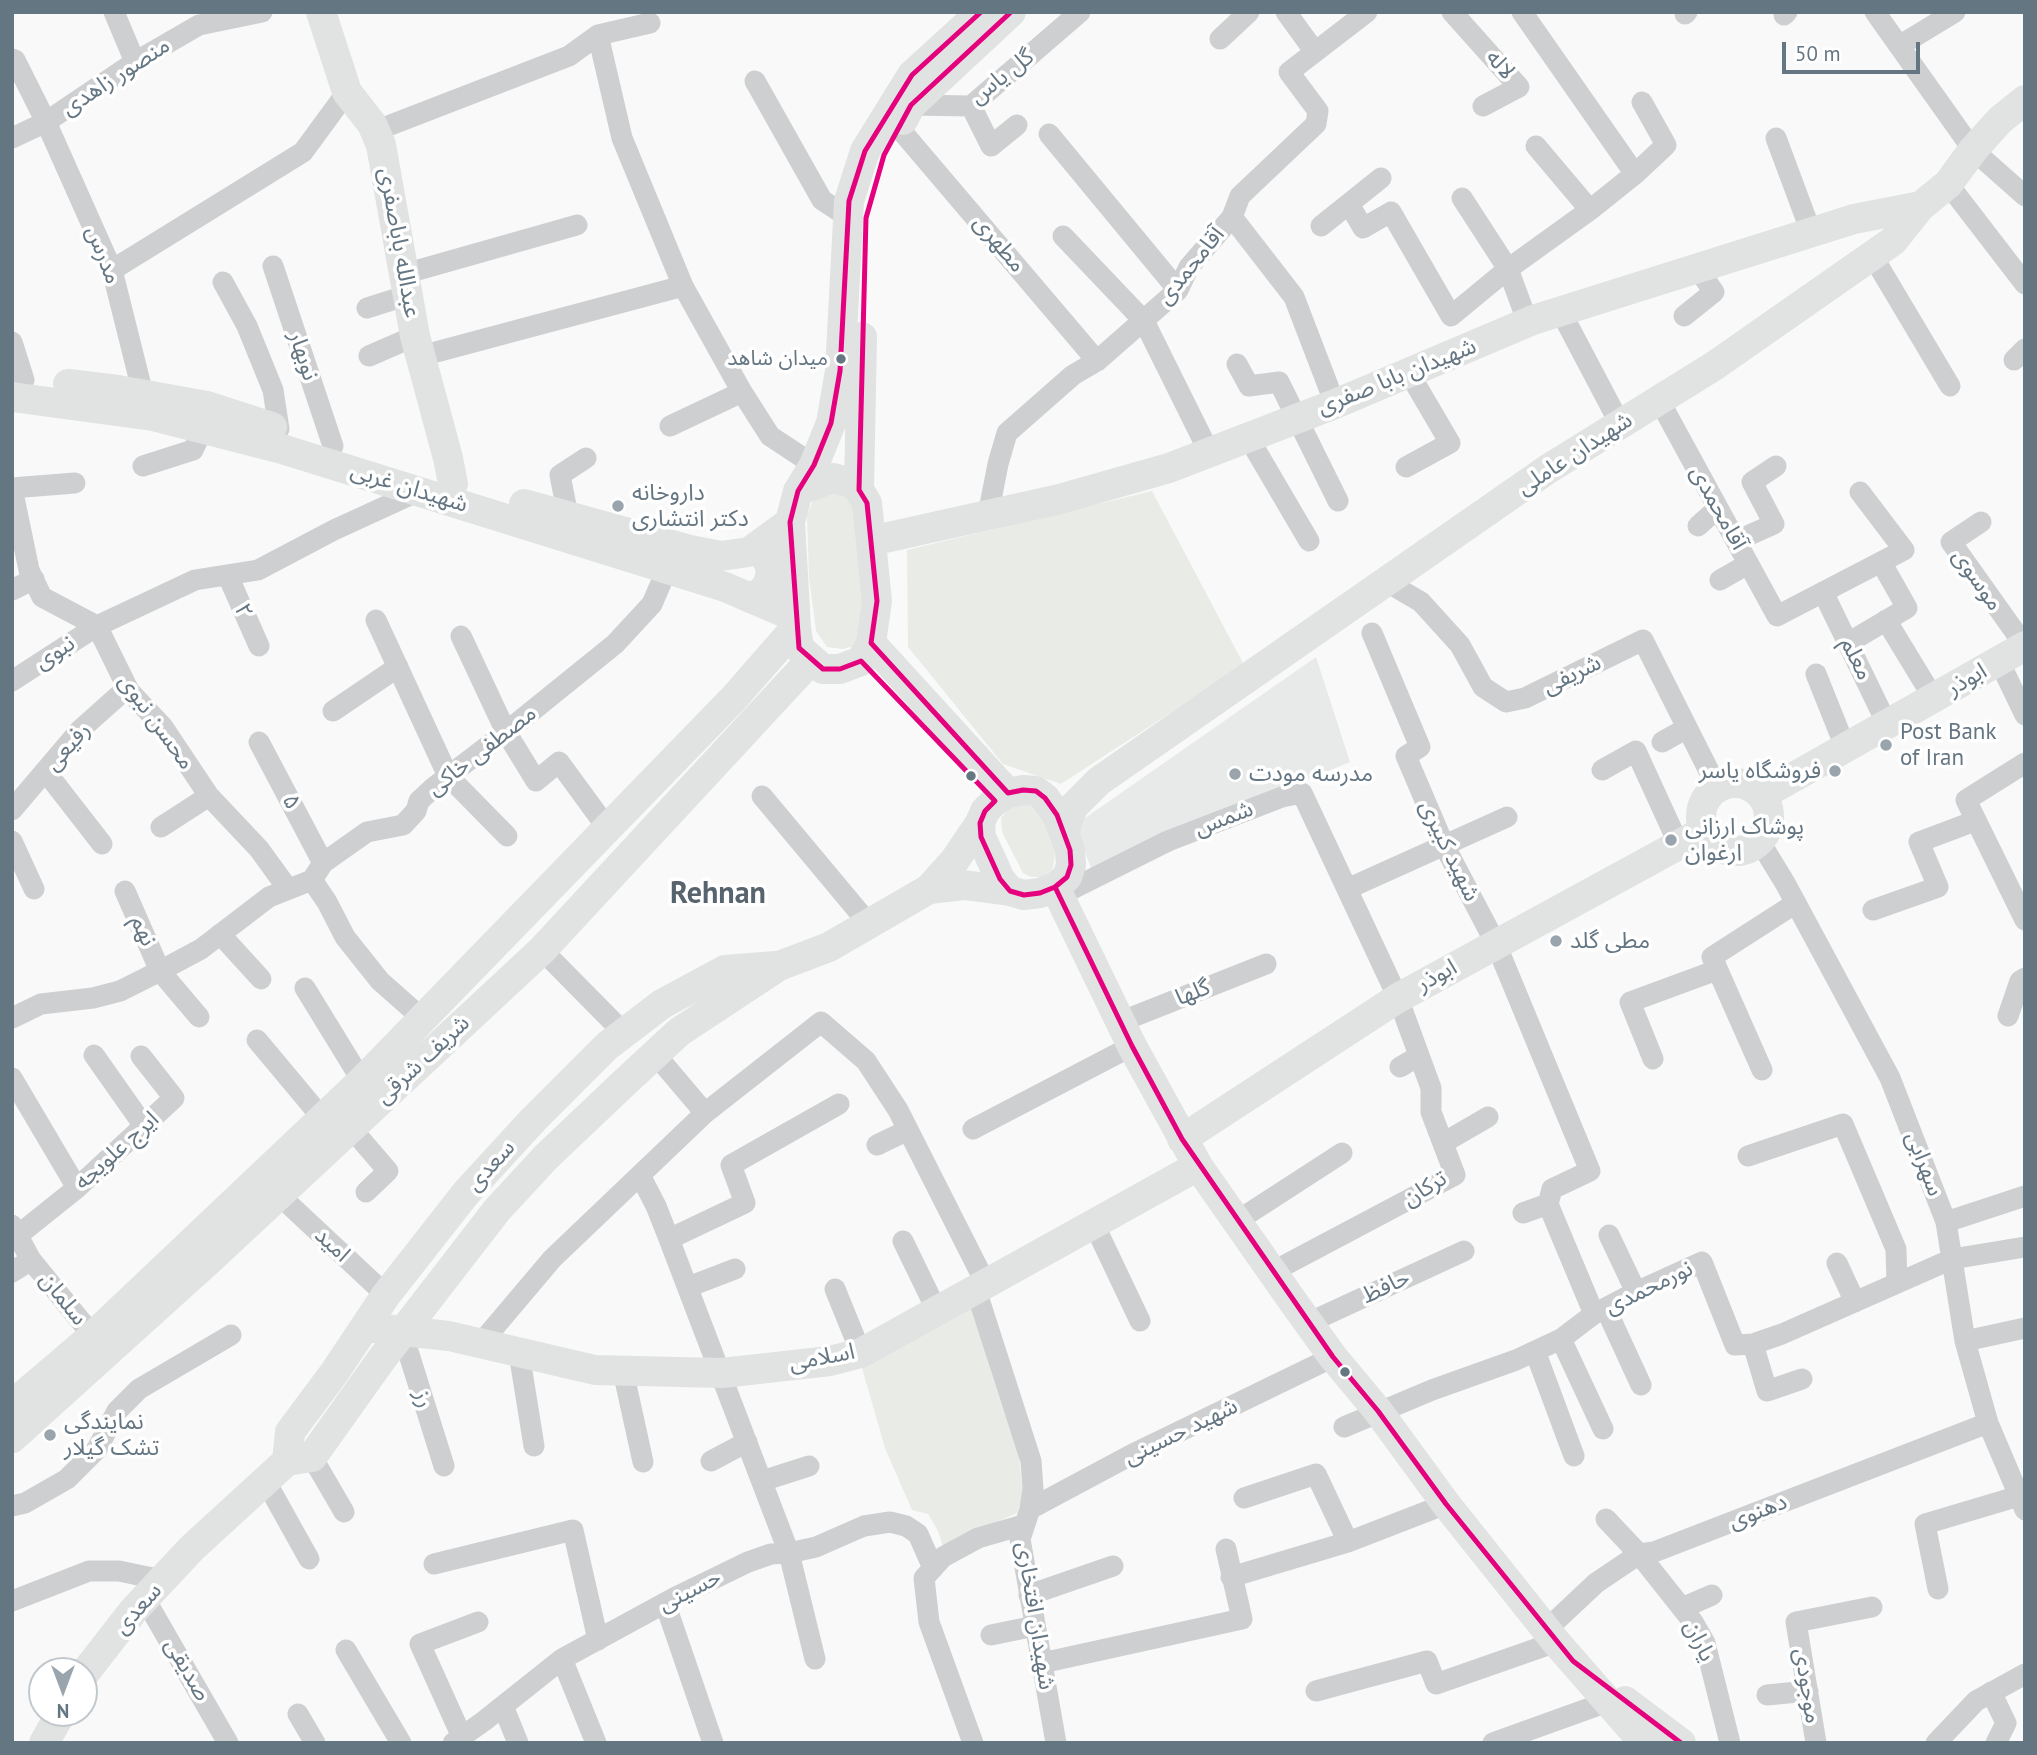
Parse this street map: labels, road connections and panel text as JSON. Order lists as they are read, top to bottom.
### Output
{
  "streets": {
    "main road": [
      "عبدالله باباصفری",
      "شهیدان بابا صفری",
      "شهیدان عاملی",
      "شهیدان غربی",
      "ابوذر",
      "شریف شرقی",
      "سعدی",
      "اسلامی"
    ],
    "street": [
      "لاله",
      "منصور زاهدی",
      "گل یاس",
      "مطهری",
      "مدرس",
      "آقامحمدی",
      "نوبهار",
      "موسوی",
      "۲",
      "نبوی",
      "معلم",
      "شریفی",
      "محسن نبوی",
      "رفیعی",
      "مصطفی خاکی",
      "۵",
      "شمس",
      "شهید کبیری",
      "نهم",
      "گلها",
      "ایرج علویجه",
      "سهرابی",
      "ترکان",
      "امید",
      "حافظ",
      "نورمحمدی",
      "سلمان",
      "رز",
      "شهید حسینی",
      "دهنوی",
      "حسینی",
      "شهیدان افتخاری",
      "یاران",
      "صدیقی",
      "موجودی"
    ]
  },
  "crossings": [
    ["منصور زاهدی", "مدرس"],
    ["گل یاس", "مطهری"],
    ["عبدالله باباصفری", "شهیدان غربی"],
    ["مطهری", "آقامحمدی"],
    ["مدرس", "شهیدان غربی"],
    ["آقامحمدی", "شهیدان بابا صفری"],
    ["آقامحمدی", "شهیدان عاملی"],
    ["آقامحمدی", "معلم"],
    ["نوبهار", "شهیدان غربی"],
    ["شهیدان بابا صفری", "شهیدان عاملی"],
    ["شهیدان عاملی", "شریفی"],
    ["شهیدان عاملی", "شمس"],
    ["شهیدان غربی", "مصطفی خاکی"],
    ["شهیدان غربی", "شریف شرقی"],
    ["موسوی", "ابوذر"],
    ["نبوی", "محسن نبوی"],
    ["معلم", "ابوذر"],
    ["شریفی", "ابوذر"],
    ["شریفی", "سهرابی"],
    ["ابوذر", "شمس"],
    ["ابوذر", "شهید کبیری"],
    ["ابوذر", "سهرابی"],
    ["ابوذر", "ترکان"],
    ["محسن نبوی", "رفیعی"],
    ["محسن نبوی", "مصطفی خاکی"],
    ["مصطفی خاکی", "۵"],
    ["مصطفی خاکی", "نهم"],
    ["۵", "شریف شرقی"],
    ["شمس", "ترکان"],
    ["شریف شرقی", "امید"],
    ["شریف شرقی", "سلمان"],
    ["ایرج علویجه", "سلمان"],
    ["سهرابی", "دهنوی"],
    ["سعدی", "امید"],
    ["سعدی", "اسلامی"],
    ["سعدی", "رز"],
    ["سعدی", "صدیقی"],
    ["اسلامی", "رز"],
    ["اسلامی", "شهیدان افتخاری"],
    ["شهید حسینی", "شهیدان افتخاری"],
    ["دهنوی", "یاران"]
  ],
  "districts": ["Rehnan"],
  "places": [
    "میدان شاهد",
    "داروخانه دکتر انتشاری",
    "Post Bank of Iran",
    "فروشگاه یاسر",
    "مدرسه مودت",
    "پوشاک ارزانی ارغوان",
    "مطی گلد",
    "نمایندگی تشک گیلار"
  ],
  "scale_bar": "50 m",
  "north": "bottom"
}
